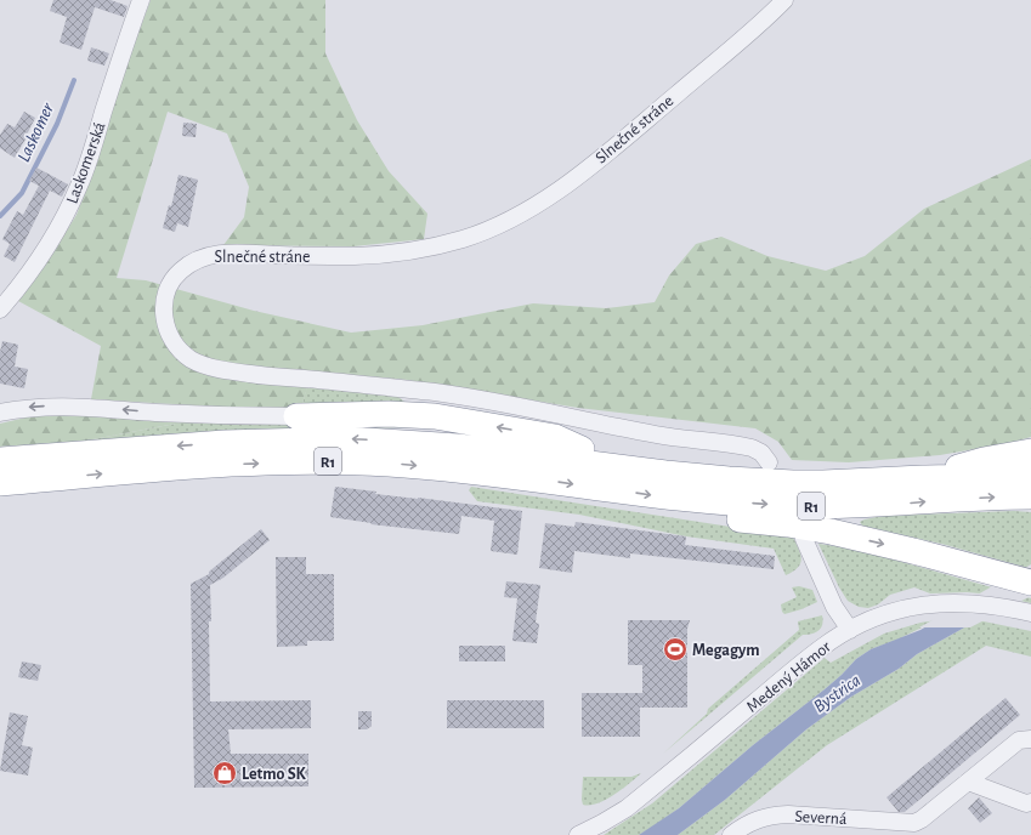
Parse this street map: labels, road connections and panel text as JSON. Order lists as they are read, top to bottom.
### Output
{
  "streets": {
    "highway": ["R1"],
    "street": [
      "Slnečné stráne",
      "Laskomerská",
      "Medený Hámor",
      "Severná"
    ]
  },
  "water": ["Laskomer", "Bystrica"],
  "places": {
    "sports": ["Megagym"],
    "shop": ["Letmo SK"]
  }
}
